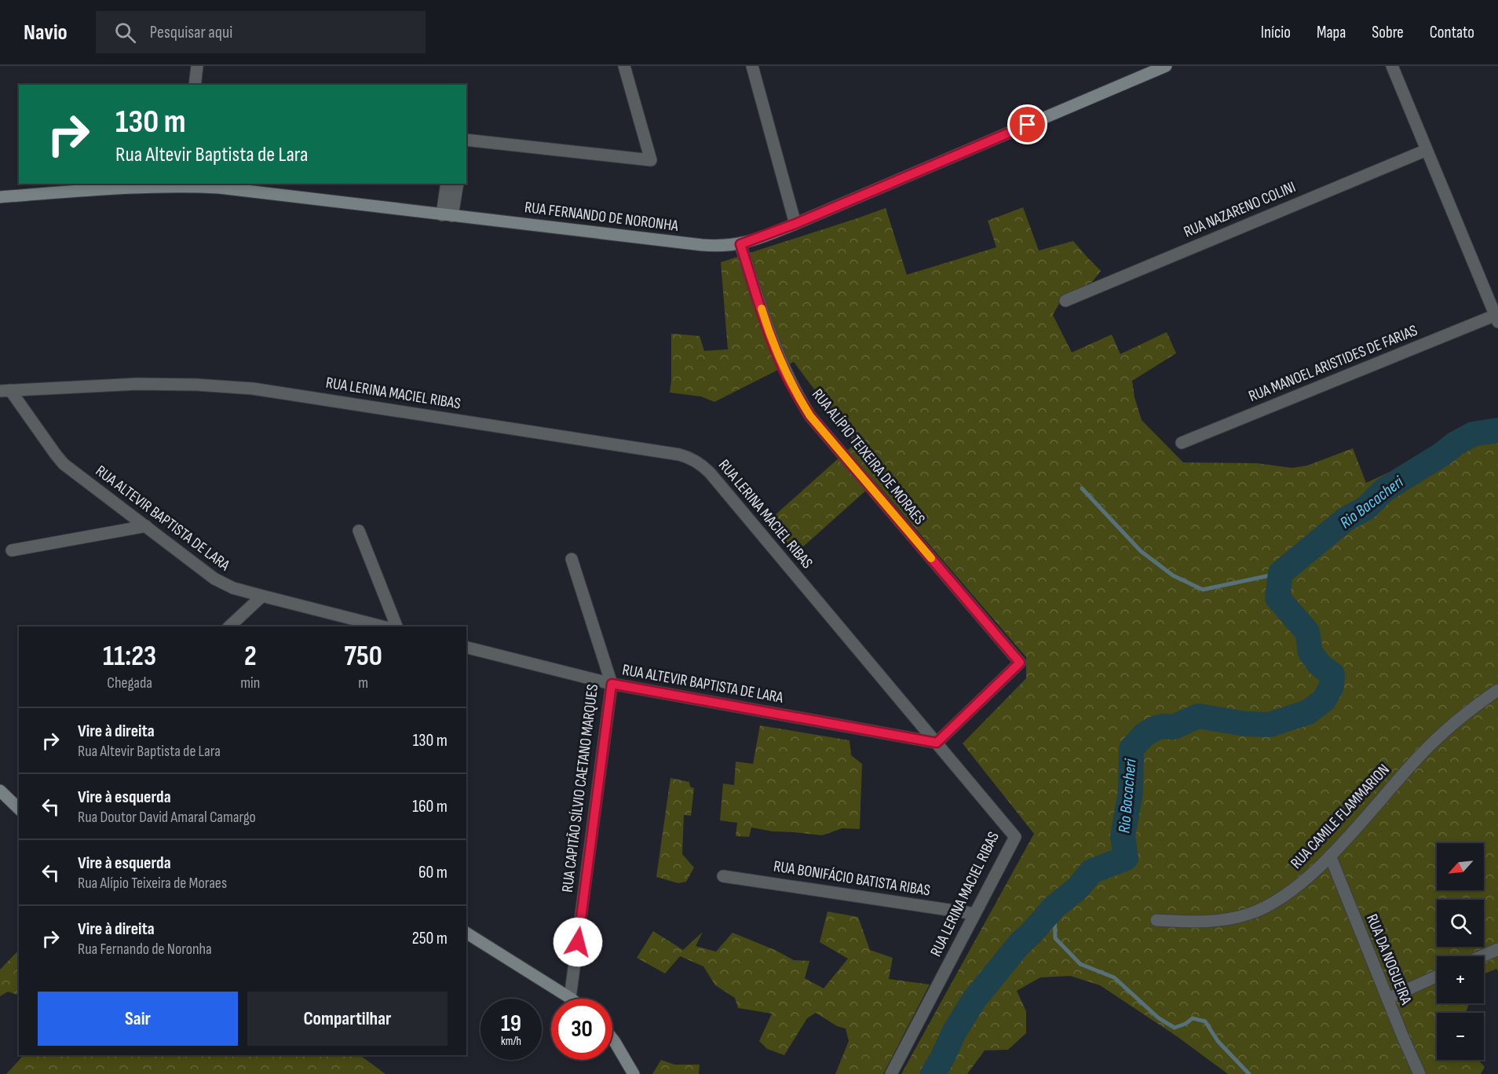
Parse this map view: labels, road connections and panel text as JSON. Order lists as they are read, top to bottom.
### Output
{
  "streets": {
    "main road": ["RUA FERNANDO DE NORONHA"],
    "street": [
      "RUA NAZARENO COLINI",
      "RUA MANOEL ARISTIDES DE FARIAS",
      "RUA LERINA MACIEL RIBAS",
      "RUA ALÍPIO TEIXEIRA DE MORAES",
      "RUA ALTEVIR BAPTISTA DE LARA",
      "RUA CAPITÃO SÍLVIO CAETANO MARQUES",
      "RUA CAMILE FLAMMARION",
      "RUA BONIFÁCIO BATISTA RIBAS",
      "RUA DA NOGUEIRA"
    ]
  },
  "crossings": [
    ["RUA FERNANDO DE NORONHA", "RUA ALÍPIO TEIXEIRA DE MORAES"],
    ["RUA LERINA MACIEL RIBAS", "RUA ALÍPIO TEIXEIRA DE MORAES"],
    ["RUA LERINA MACIEL RIBAS", "RUA ALTEVIR BAPTISTA DE LARA"],
    ["RUA LERINA MACIEL RIBAS", "RUA BONIFÁCIO BATISTA RIBAS"],
    ["RUA ALÍPIO TEIXEIRA DE MORAES", "RUA ALTEVIR BAPTISTA DE LARA"],
    ["RUA ALTEVIR BAPTISTA DE LARA", "RUA CAPITÃO SÍLVIO CAETANO MARQUES"],
    ["RUA CAMILE FLAMMARION", "RUA DA NOGUEIRA"]
  ],
  "water": ["Rio Bacacheri"],
  "north": "bottom left",
  "page": {
    "header": "Navio",
    "search": "Pesquisar aqui",
    "nav": [
      "Início",
      "Mapa",
      "Sobre",
      "Contato"
    ],
    "turn": ["130 m", "Rua Altevir Baptista de Lara"],
    "eta": [
      "11:23",
      "Chegada",
      "2",
      "min",
      "750",
      "m"
    ],
    "list": [
      {
        "name": "Vire à direita",
        "note": "Rua Altevir Baptista de Lara",
        "value": "130 m"
      },
      {
        "name": "Vire à esquerda",
        "note": "Rua Doutor David Amaral Camargo",
        "value": "160 m"
      },
      {
        "name": "Vire à esquerda",
        "note": "Rua Alípio Teixeira de Moraes",
        "value": "60 m"
      },
      {
        "name": "Vire à direita",
        "note": "Rua Fernando de Noronha",
        "value": "250 m"
      }
    ],
    "map_buttons": ["+", "−"],
    "buttons": ["Sair", "Compartilhar"],
    "speed": "19 km/h",
    "limit": "30"
  }
}
